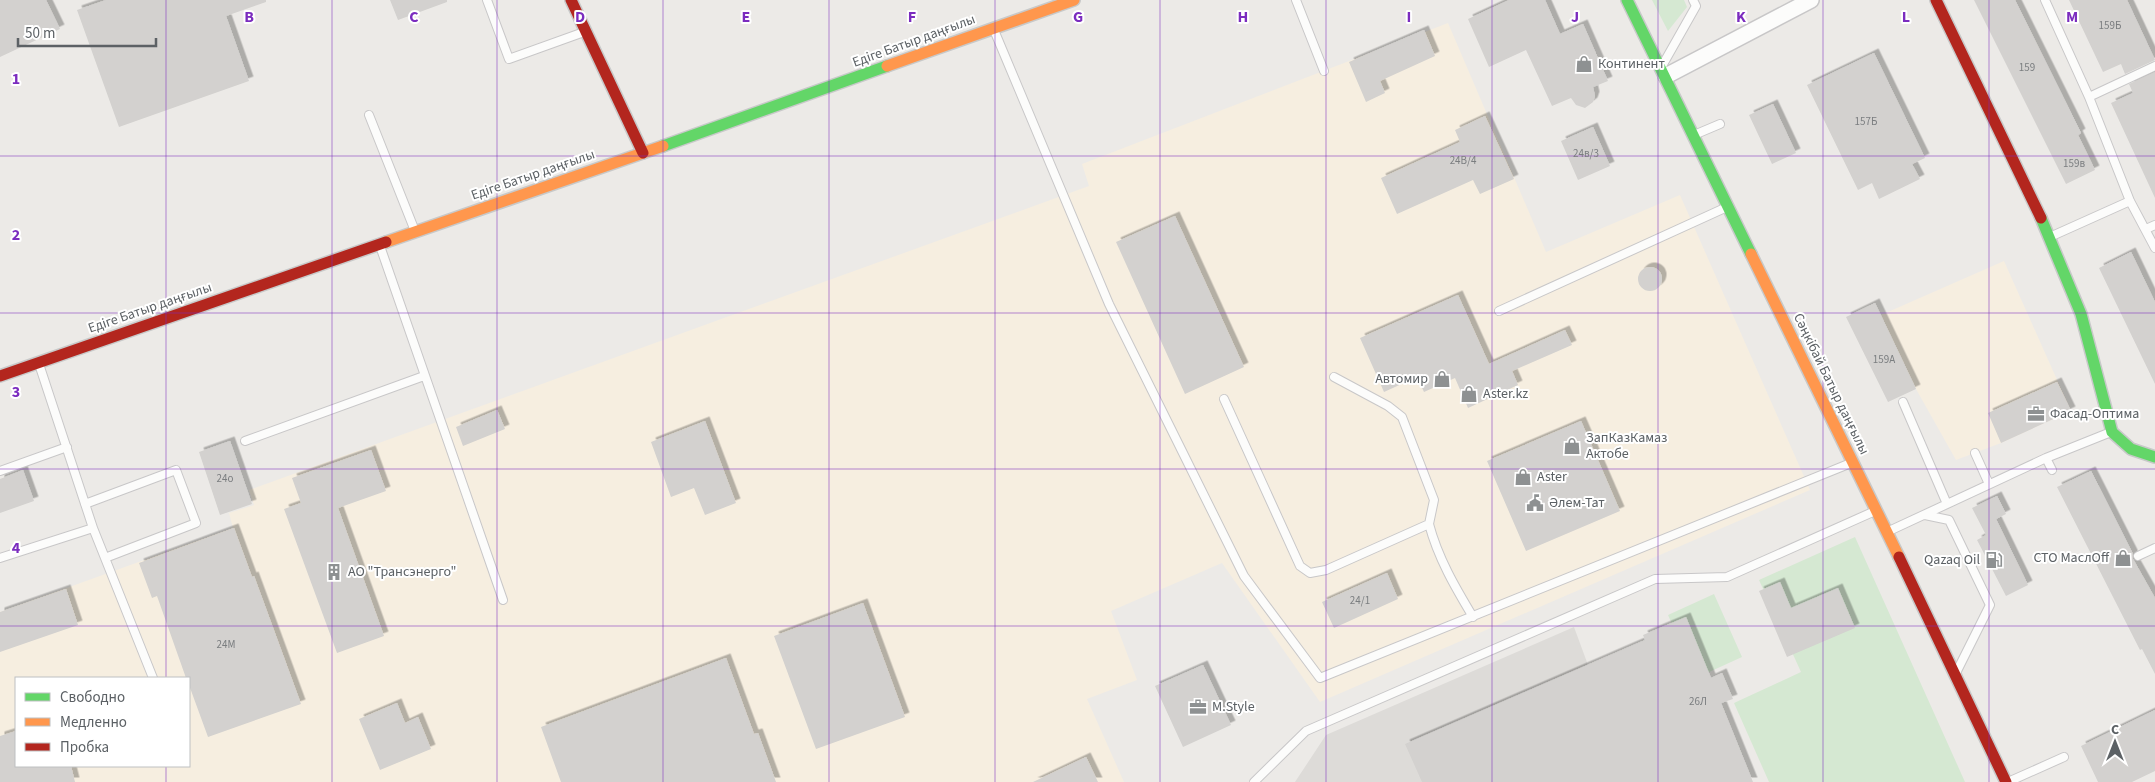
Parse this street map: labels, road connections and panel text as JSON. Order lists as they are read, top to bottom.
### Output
{
  "streets": {
    "main road": ["Едіге Батыр даңғылы", "Сәңкібай Батыр даңғылы"]
  },
  "places": {
    "shop": [
      "Континент",
      "Автомир",
      "Aster.kz",
      "ЗапКазКамаз Актобе",
      "Aster",
      "СТО МаслOff"
    ],
    "office": ["Фасад-Оптима", "M.Style"],
    "public building": ["Әлем-Тат"],
    "fuel station": ["Qazaq Oil"],
    "building": ["АО \"Трансэнерго\""]
  },
  "house_numbers": [
    "159Б",
    "159",
    "157Б",
    "24в/3",
    "24В/4",
    "159в",
    "159А",
    "24о",
    "24/1",
    "24М",
    "26Л"
  ],
  "legend": ["Свободно", "Медленно", "Пробка"],
  "scale_bar": "50 m",
  "north": "top",
  "grid": {
    "columns": [
      "B",
      "C",
      "D",
      "E",
      "F",
      "G",
      "H",
      "I",
      "J",
      "K",
      "L",
      "M"
    ],
    "rows": [
      "1",
      "2",
      "3",
      "4"
    ]
  }
}
